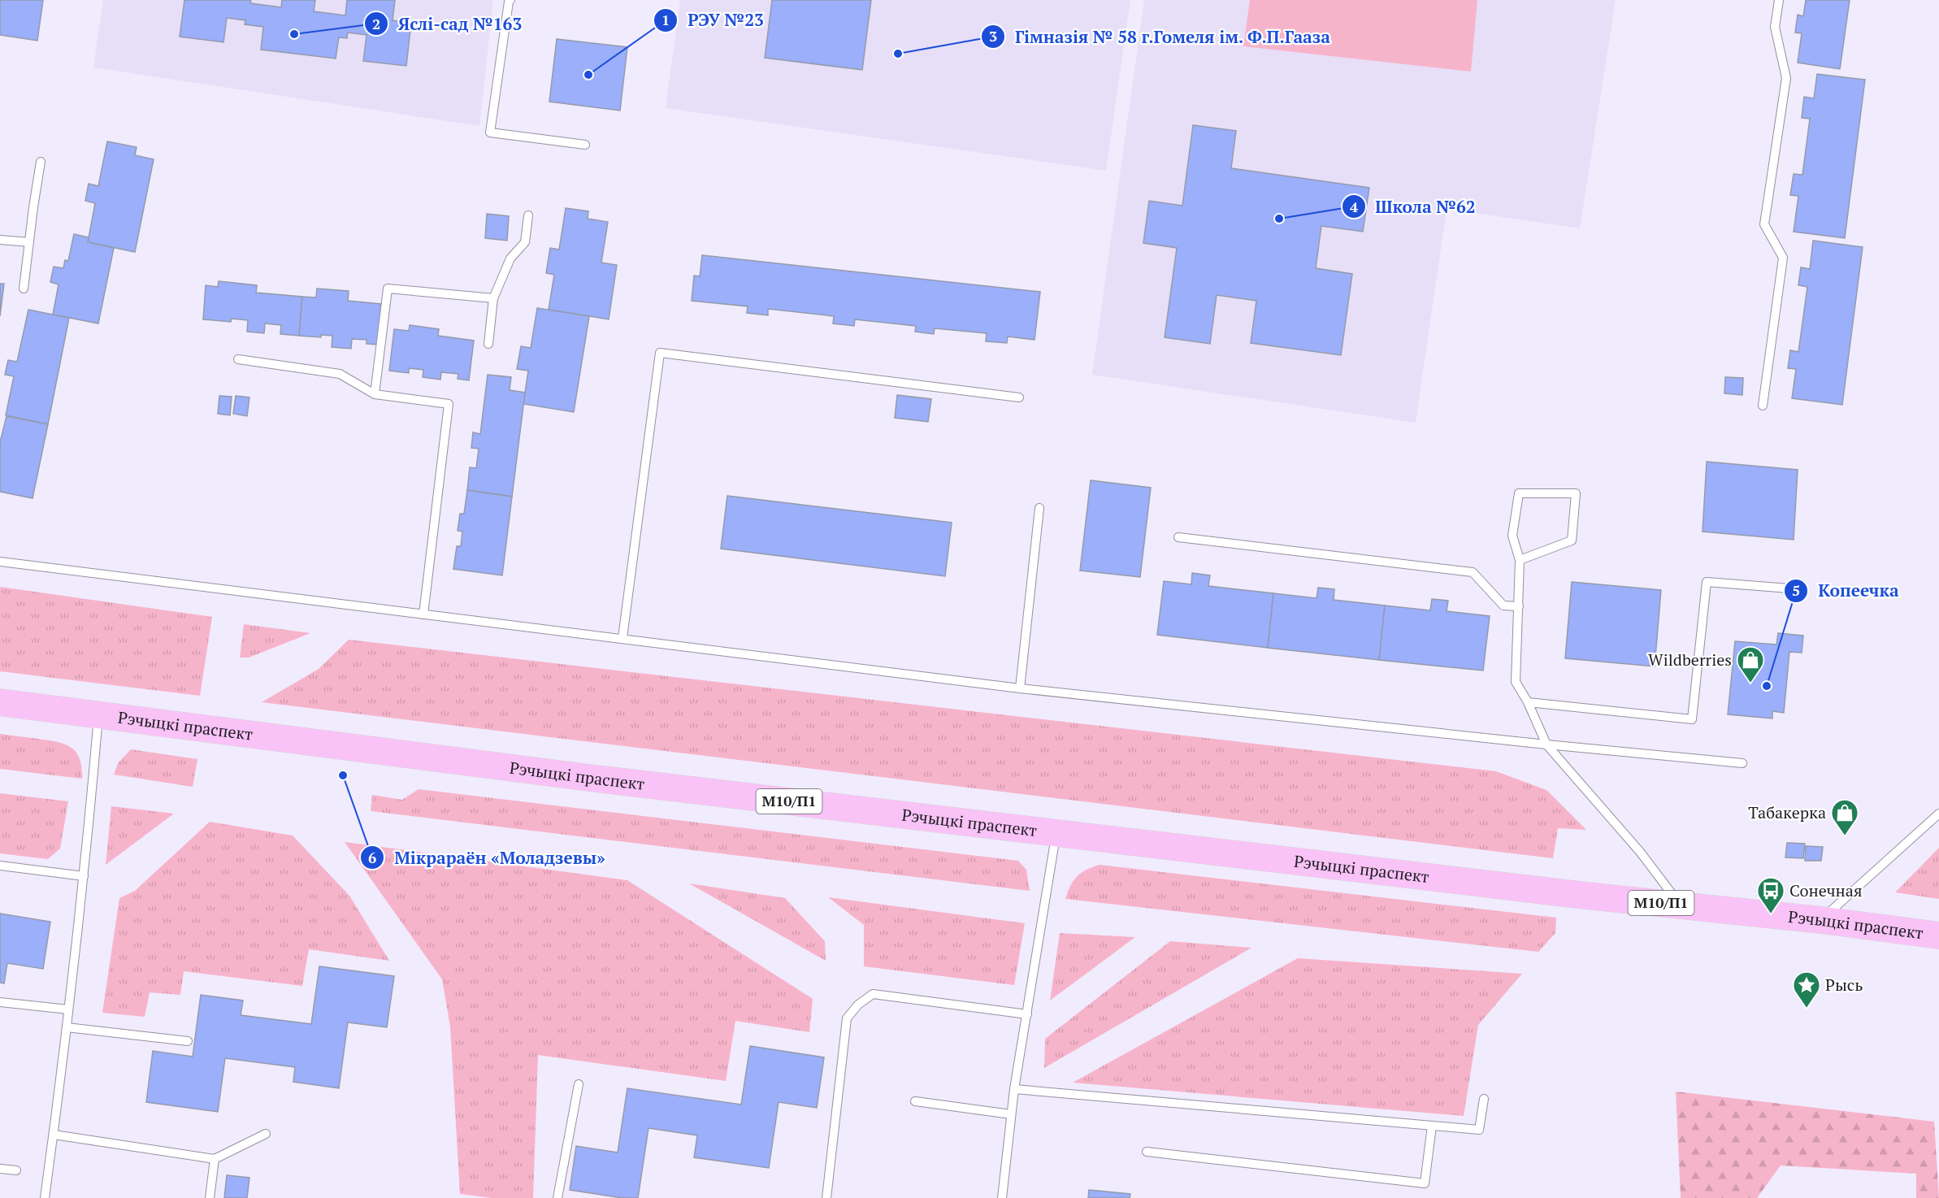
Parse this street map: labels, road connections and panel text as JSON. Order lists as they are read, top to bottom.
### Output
{
  "streets": {
    "main road": ["Рэчыцкі праспект", "М10/П1"]
  },
  "places": {
    "other": [
      "Яслі-сад №163",
      "Гімназія № 58 г.Гомеля ім. Ф.П.Гааза",
      "РЭУ №23",
      "Школа №62",
      "Копеечка",
      "Мікрараён «Моладзевы»"
    ],
    "shop": ["Wildberries", "Табакерка"],
    "bus stop": ["Сонечная"],
    "place": ["Рысь"]
  }
}
